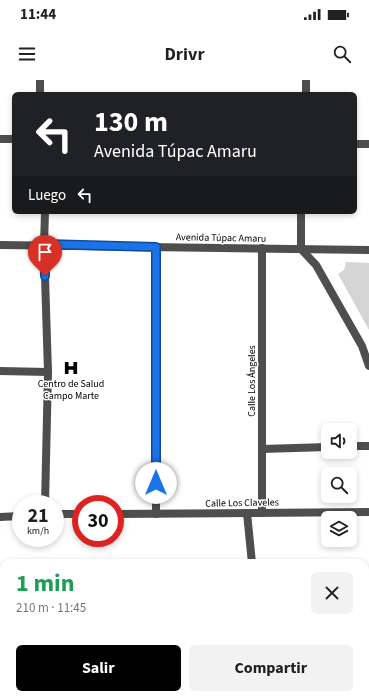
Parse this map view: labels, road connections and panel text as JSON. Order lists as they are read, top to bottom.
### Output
{
  "streets": {
    "street": ["Avenida Túpac Amaru", "Calle Los Ángeles", "Calle Los Claveles"]
  },
  "crossings": [
    ["Avenida Túpac Amaru", "Calle Los Ángeles"],
    ["Calle Los Ángeles", "Calle Los Claveles"]
  ],
  "places": {
    "hospital": ["Centro de Salud Campo Marte"]
  },
  "page": {
    "status": "11:44",
    "header": "Drivr",
    "turn": ["130 m", "Avenida Túpac Amaru"],
    "then": "Luego",
    "speed": "21 km/h",
    "limit": "30",
    "heading": ["1 min", "210 m · 11:45"],
    "buttons": ["Salir", "Compartir"]
  }
}
